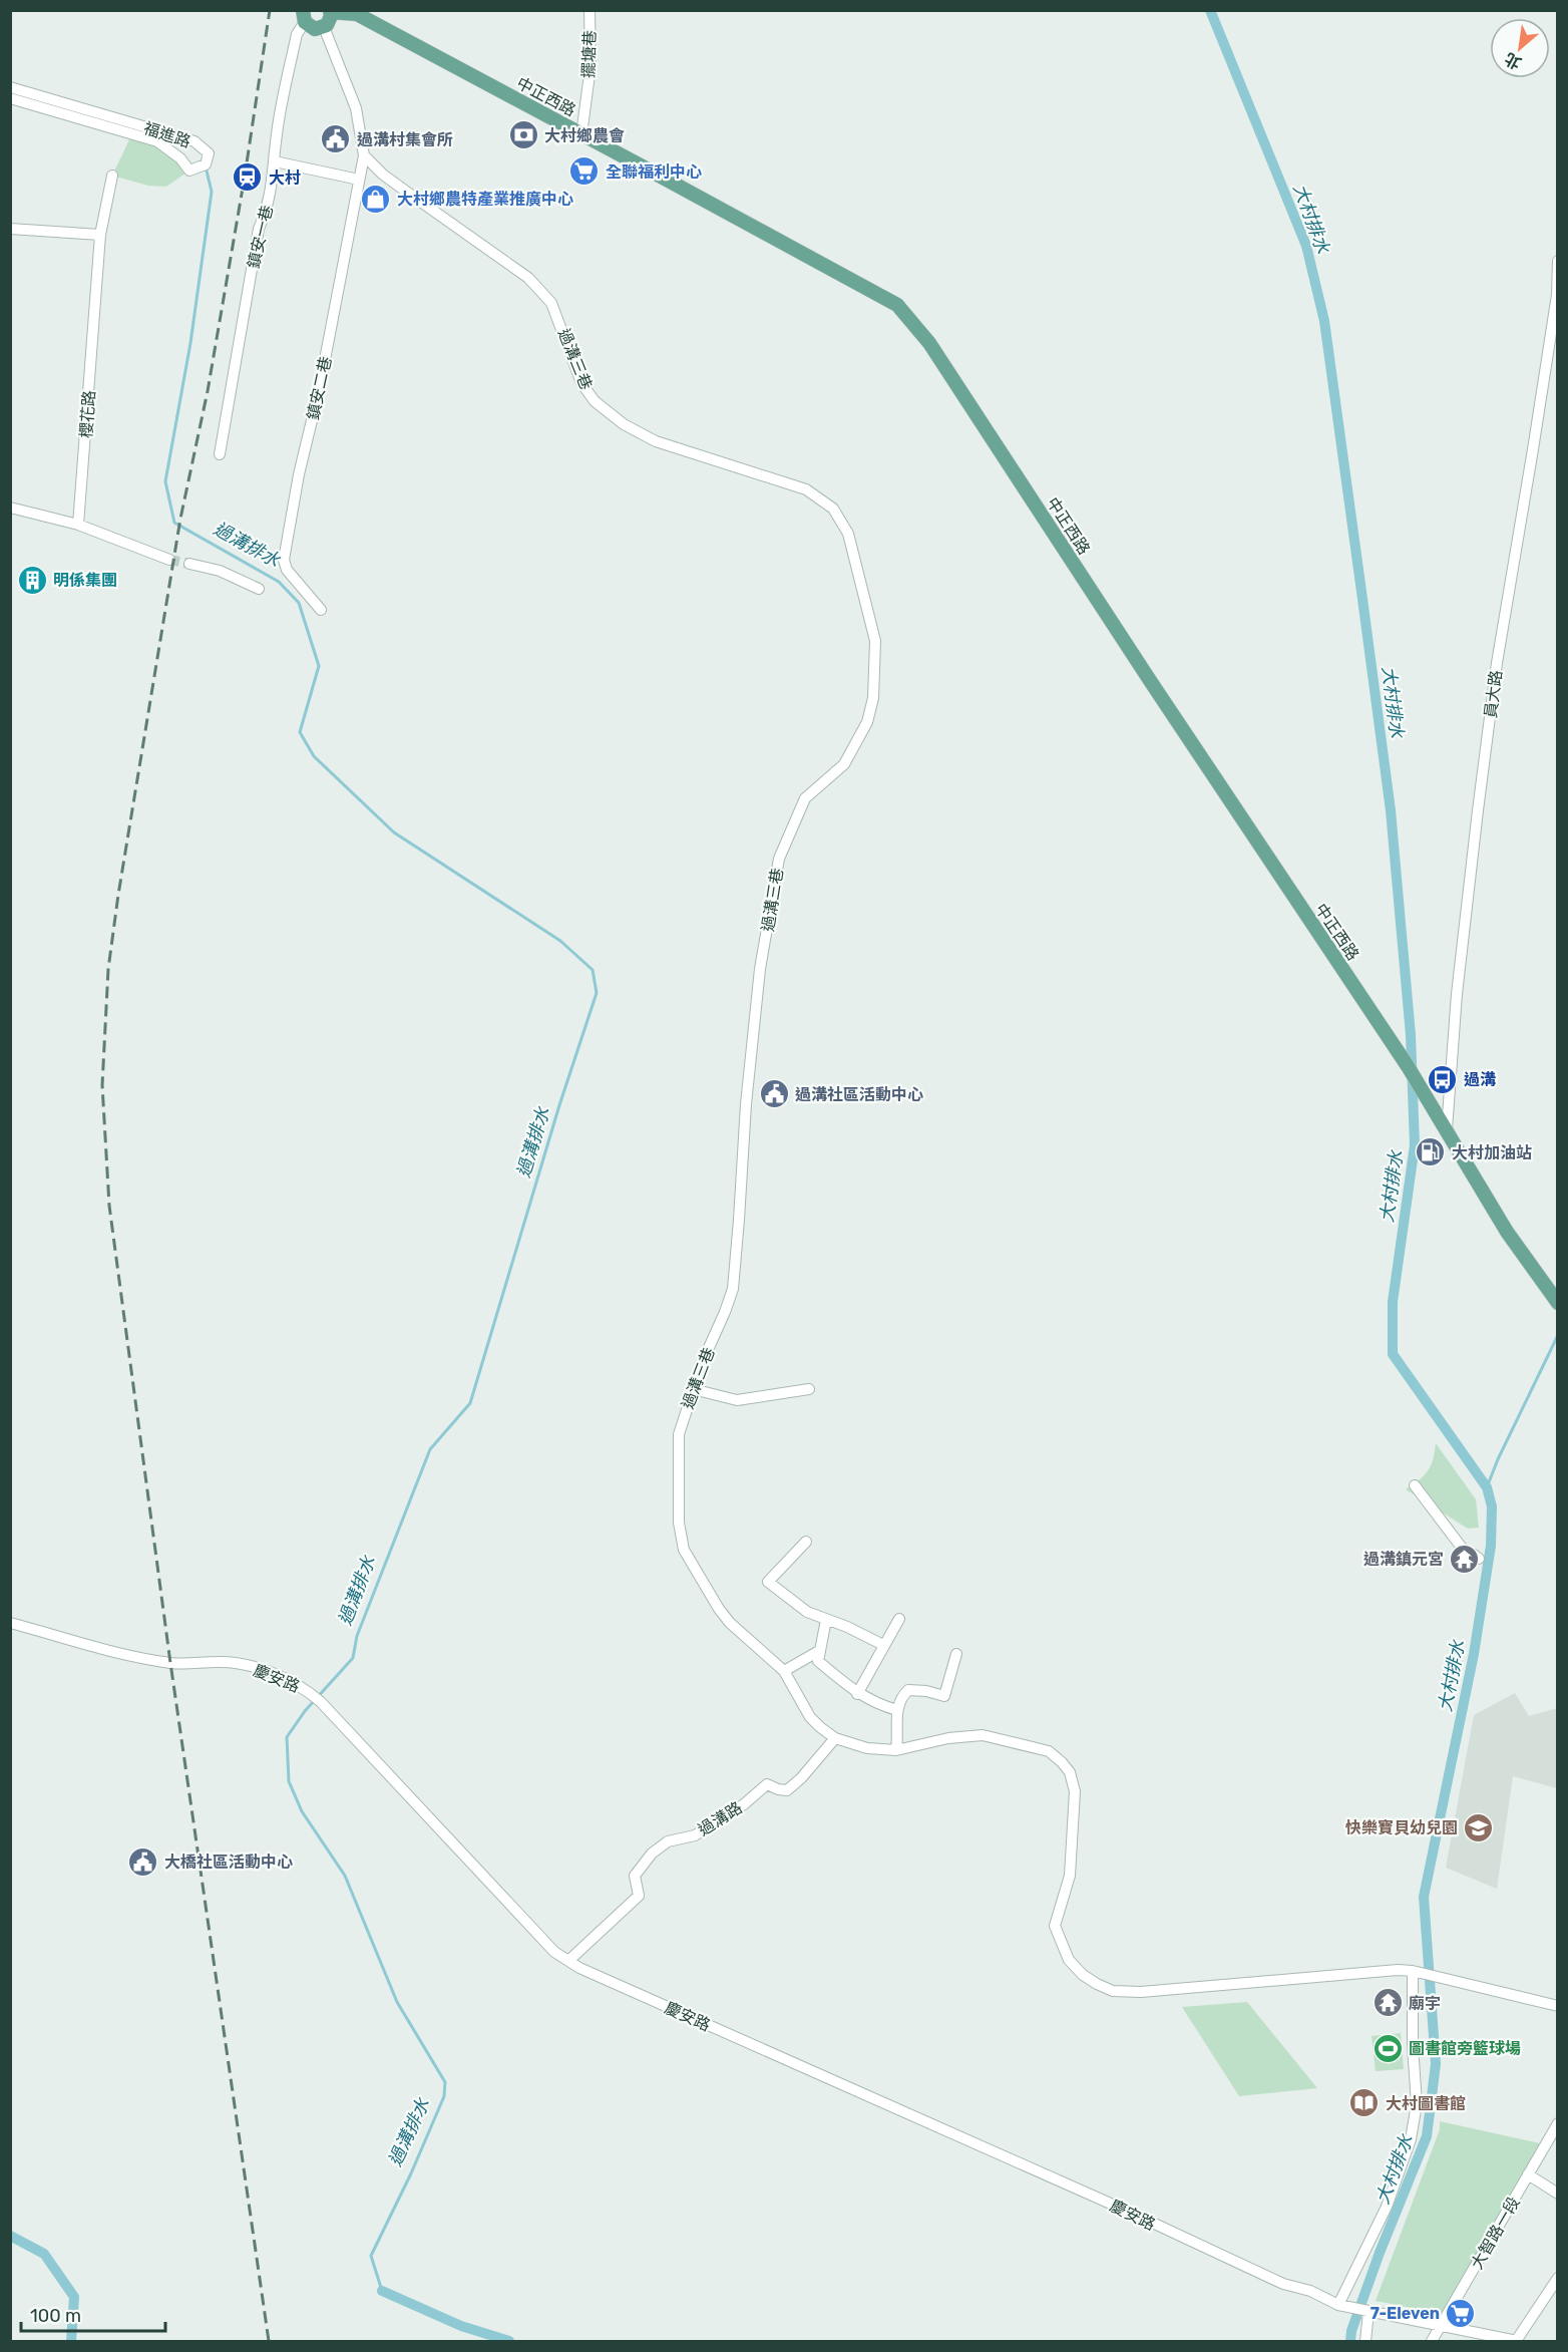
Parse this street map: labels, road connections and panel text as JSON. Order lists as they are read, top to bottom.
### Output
{
  "streets": {
    "main road": ["中正西路"],
    "street": [
      "擺塘巷",
      "福進路",
      "鎮安一巷",
      "過溝三巷",
      "鎮安二巷",
      "櫻花路",
      "員大路",
      "慶安路",
      "過溝路",
      "大智路一段"
    ]
  },
  "crossings": [
    ["擺塘巷", "中正西路"],
    ["中正西路", "員大路"],
    ["過溝三巷", "鎮安二巷"],
    ["過溝三巷", "過溝路"],
    ["慶安路", "過溝路"],
    ["慶安路", "大智路一段"]
  ],
  "water": ["大村排水", "過溝排水"],
  "places": {
    "bank": ["大村鄉農會"],
    "public building": ["過溝村集會所", "過溝社區活動中心", "大橋社區活動中心"],
    "supermarket": ["全聯福利中心", "7-Eleven"],
    "station": ["大村"],
    "shop": ["大村鄉農特產業推廣中心"],
    "building": ["明係集團"],
    "bus stop": ["過溝"],
    "fuel station": ["大村加油站"],
    "temple": ["過溝鎮元宮", "廟宇"],
    "school or university": ["快樂寶貝幼兒園"],
    "sports": ["圖書館旁籃球場"],
    "library": ["大村圖書館"]
  },
  "scale_bar": "100 m",
  "north": "bottom left"
}
